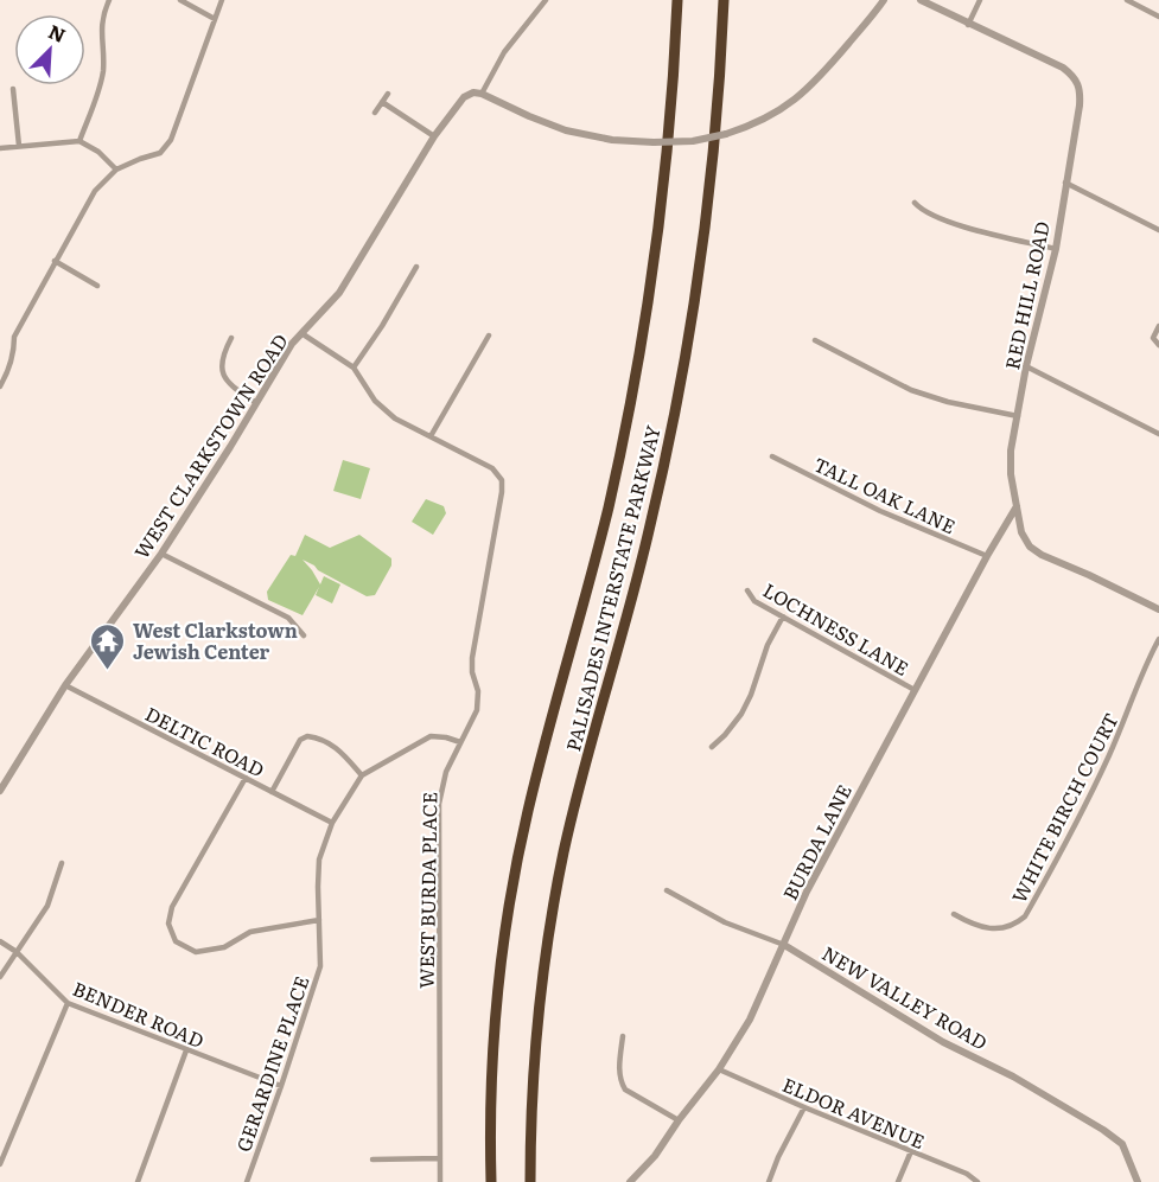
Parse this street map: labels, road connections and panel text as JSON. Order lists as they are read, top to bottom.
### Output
{
  "streets": {
    "highway": ["PALISADES INTERSTATE PARKWAY"],
    "street": [
      "RED HILL ROAD",
      "WEST CLARKSTOWN ROAD",
      "TALL OAK LANE",
      "LOCHNESS LANE",
      "DELTIC ROAD",
      "WHITE BIRCH COURT",
      "BURDA LANE",
      "WEST BURDA PLACE",
      "NEW VALLEY ROAD",
      "BENDER ROAD",
      "GERARDINE PLACE",
      "ELDOR AVENUE"
    ]
  },
  "crossings": [
    ["RED HILL ROAD", "BURDA LANE"],
    ["WEST CLARKSTOWN ROAD", "DELTIC ROAD"],
    ["WEST CLARKSTOWN ROAD", "WEST BURDA PLACE"],
    ["TALL OAK LANE", "BURDA LANE"],
    ["LOCHNESS LANE", "BURDA LANE"],
    ["DELTIC ROAD", "GERARDINE PLACE"],
    ["BURDA LANE", "NEW VALLEY ROAD"],
    ["BURDA LANE", "ELDOR AVENUE"],
    ["WEST BURDA PLACE", "GERARDINE PLACE"],
    ["BENDER ROAD", "GERARDINE PLACE"]
  ],
  "places": {
    "temple": ["West Clarkstown Jewish Center"]
  },
  "north": "top right"
}
